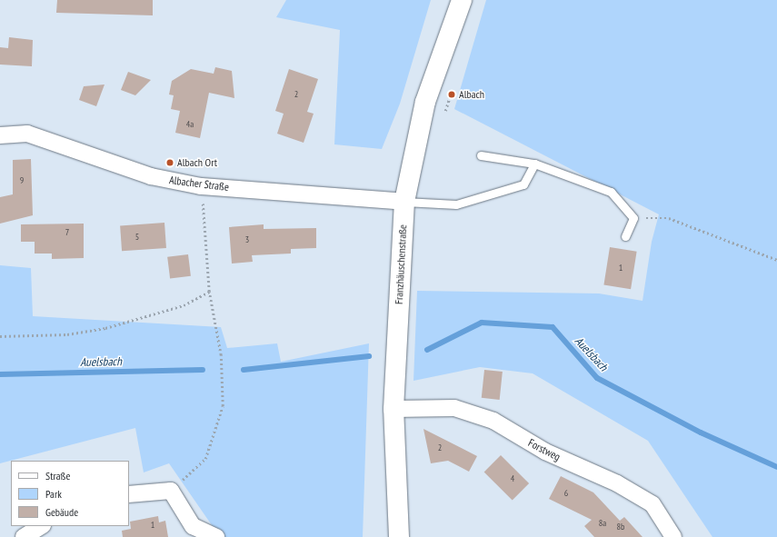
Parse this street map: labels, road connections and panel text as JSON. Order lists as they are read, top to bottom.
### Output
{
  "streets": {
    "street": ["Albacher Straße", "Franzhäuschenstraße", "Forstweg"]
  },
  "crossings": [
    ["Albacher Straße", "Franzhäuschenstraße"],
    ["Franzhäuschenstraße", "Forstweg"]
  ],
  "water": ["Auelsbach"],
  "places": ["Albach", "Albach Ort"],
  "house_numbers": [
    "2",
    "4a",
    "9",
    "7",
    "5",
    "3",
    "1",
    "2",
    "4",
    "6",
    "8a",
    "1",
    "8b"
  ],
  "legend": ["Straße", "Park", "Gebäude"]
}
